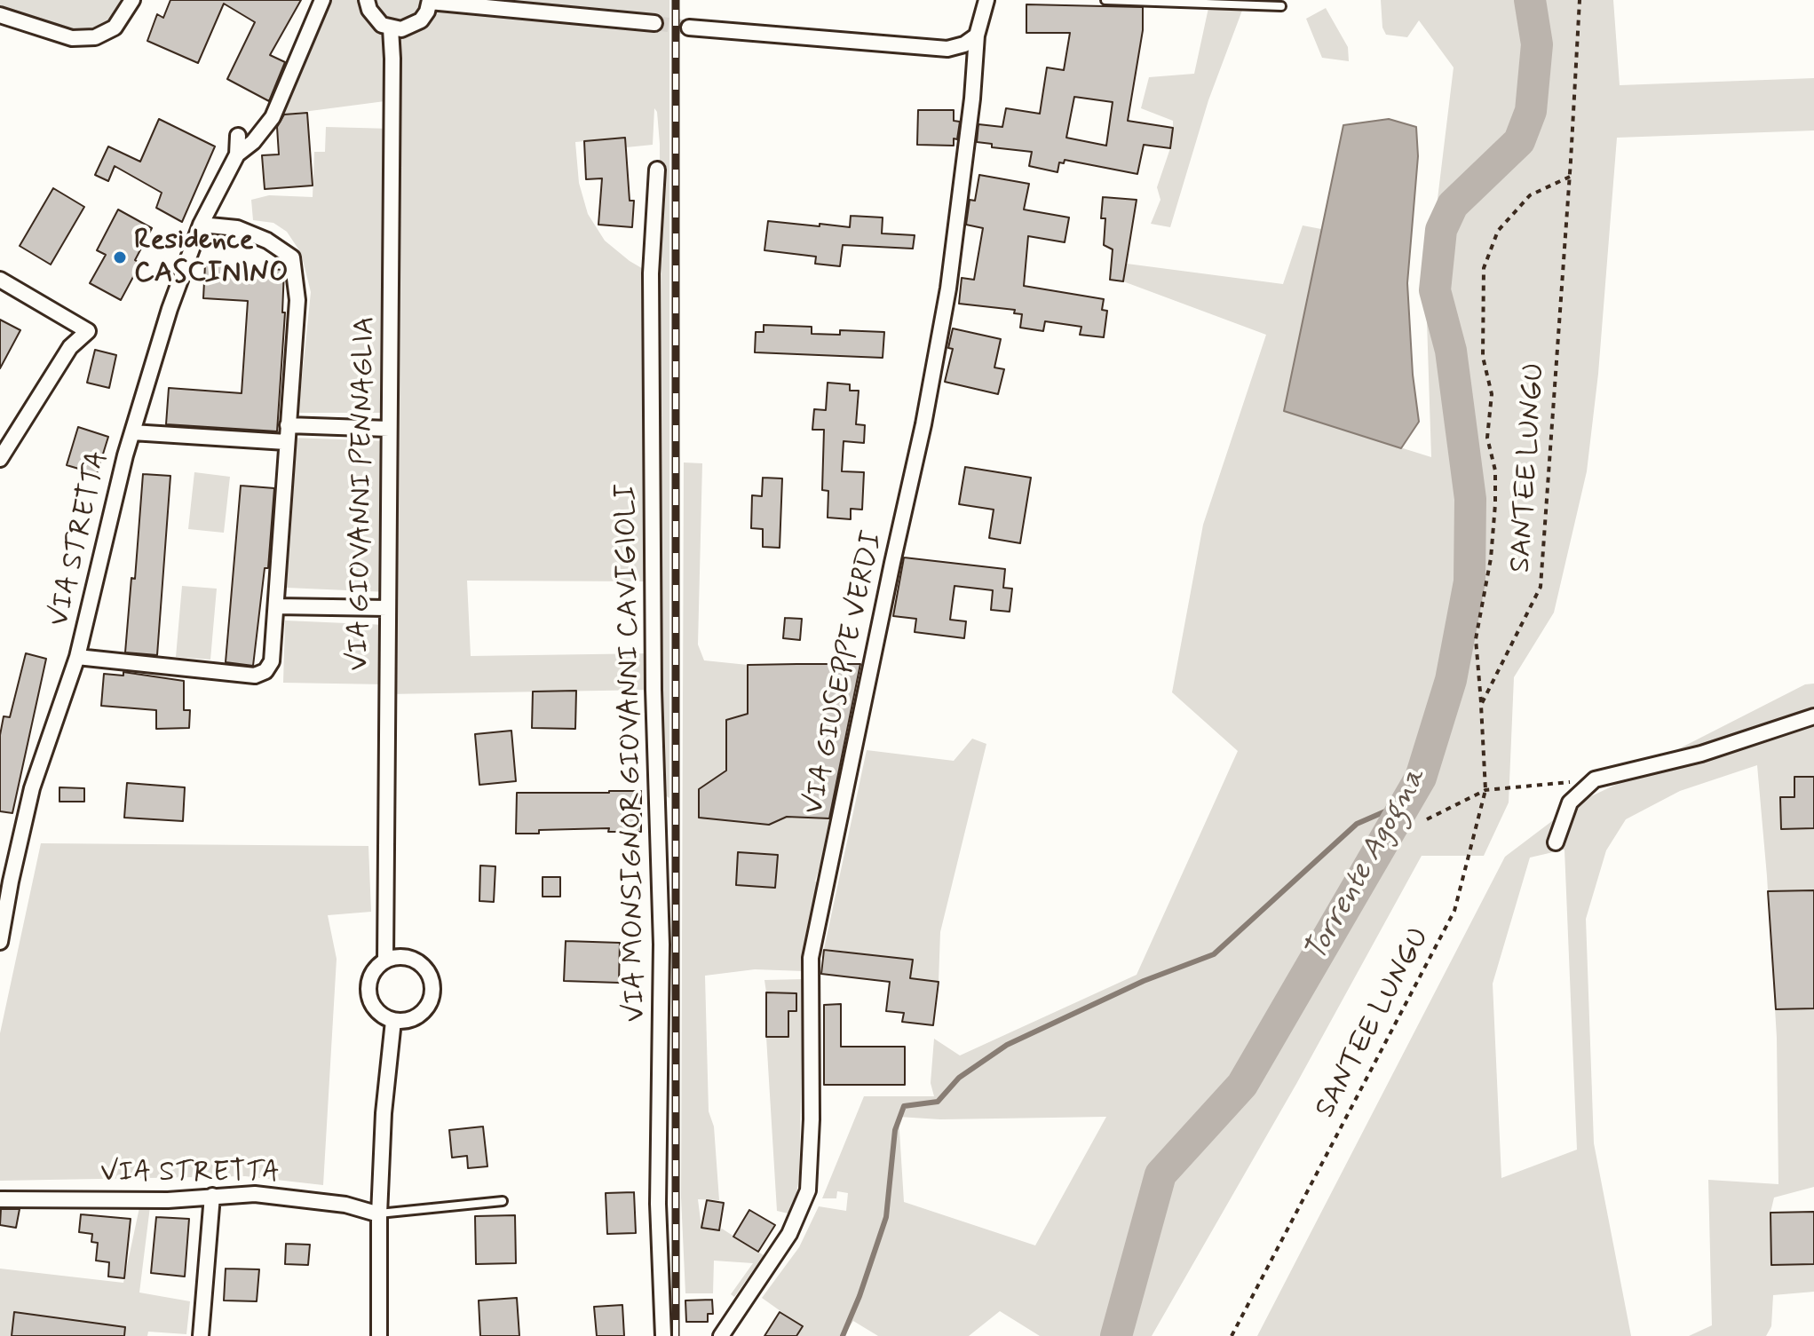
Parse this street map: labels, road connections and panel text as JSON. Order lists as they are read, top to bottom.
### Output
{
  "streets": {
    "street": [
      "VIA GIOVANNI PENNAGLIA",
      "VIA STRETTA",
      "VIA GIUSEPPE VERDI",
      "VIA MONSIGNOR GIOVANNI CAVIGIOLI"
    ],
    "path": ["SANTEE LUNGU"]
  },
  "water": ["Torrente Agogna"],
  "places": ["Residence CASCININO"]
}
